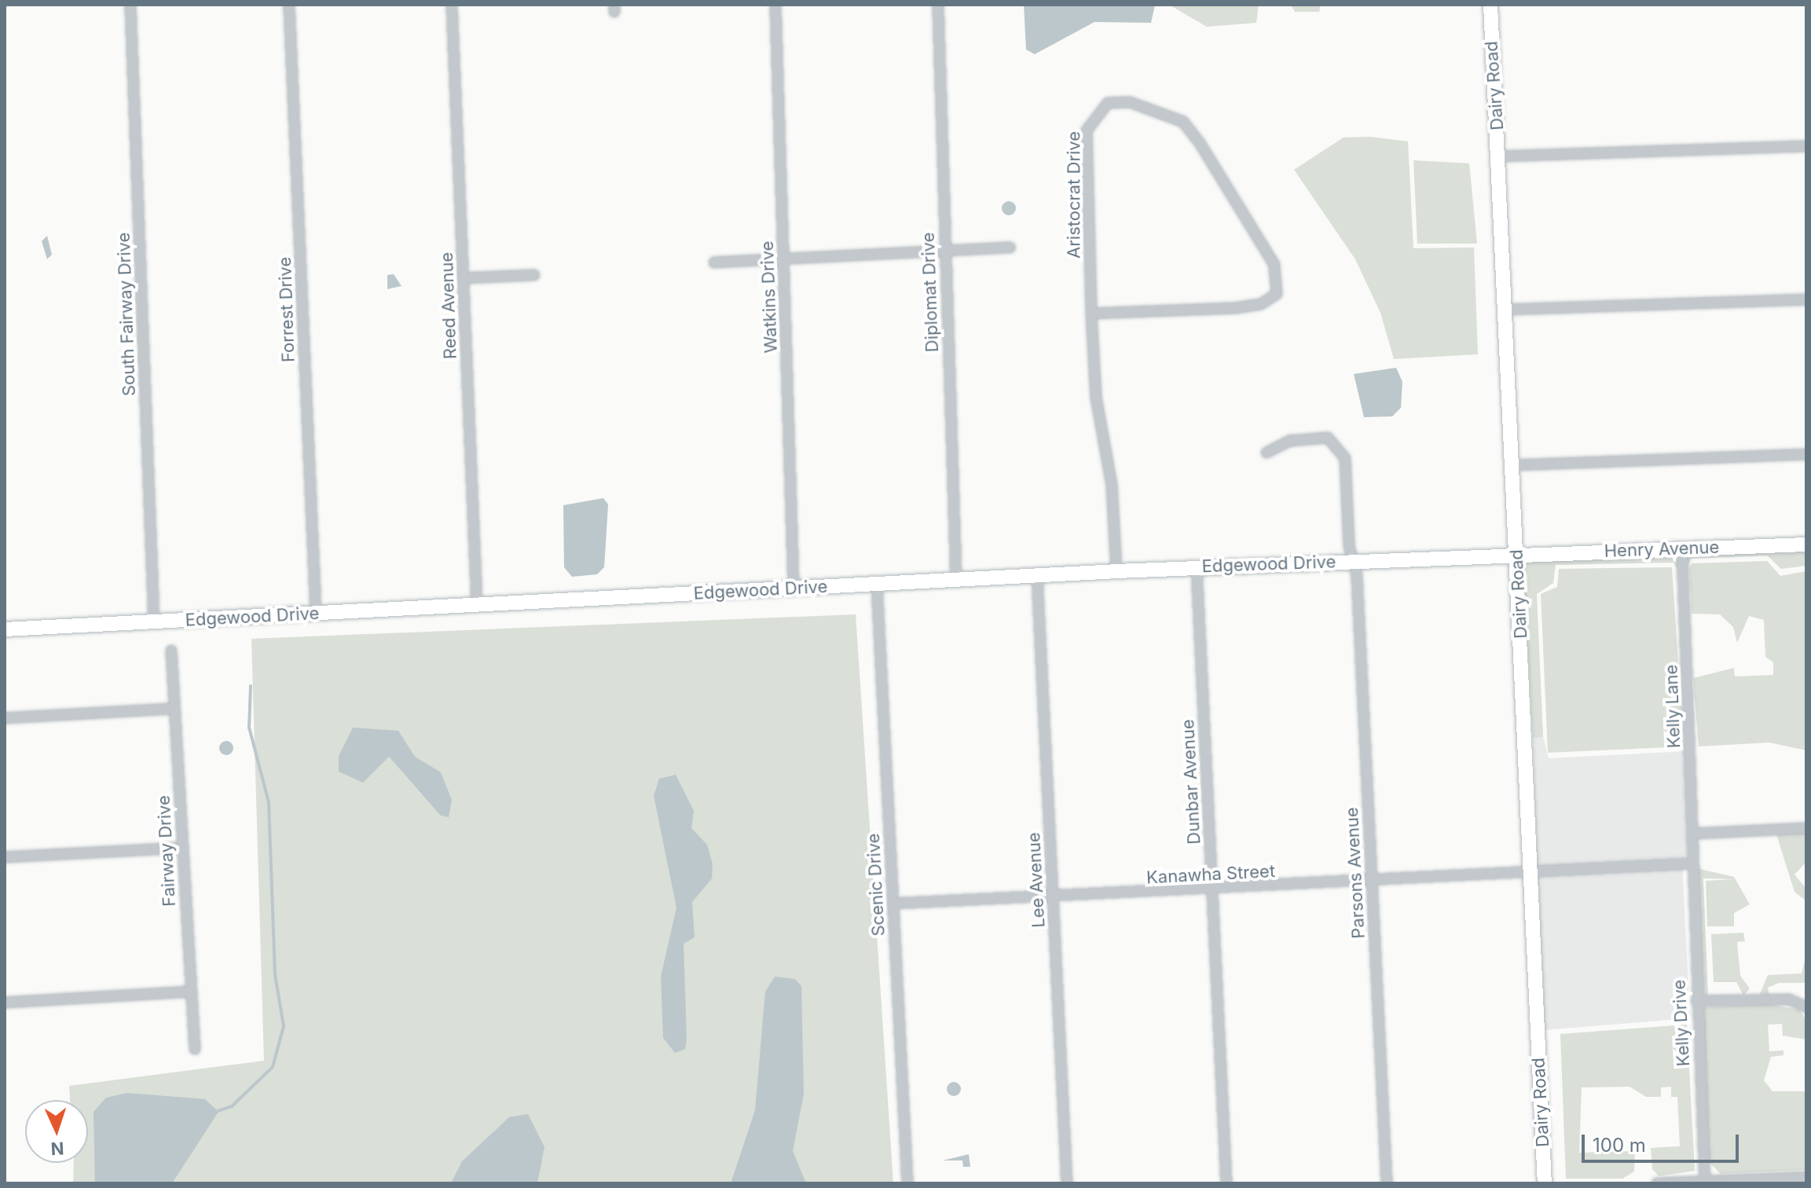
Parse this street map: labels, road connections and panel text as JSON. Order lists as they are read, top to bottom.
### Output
{
  "streets": {
    "street": [
      "Dairy Road",
      "Aristocrat Drive",
      "Diplomat Drive",
      "Watkins Drive",
      "Reed Avenue",
      "Forrest Drive",
      "South Fairway Drive",
      "Henry Avenue",
      "Edgewood Drive",
      "Kelly Lane",
      "Dunbar Avenue",
      "Fairway Drive",
      "Parsons Avenue",
      "Kanawha Street",
      "Lee Avenue",
      "Scenic Drive",
      "Kelly Drive"
    ]
  },
  "crossings": [
    ["Dairy Road", "Henry Avenue"],
    ["Dairy Road", "Edgewood Drive"],
    ["Dairy Road", "Kanawha Street"],
    ["Aristocrat Drive", "Edgewood Drive"],
    ["Diplomat Drive", "Edgewood Drive"],
    ["Watkins Drive", "Edgewood Drive"],
    ["Reed Avenue", "Edgewood Drive"],
    ["Forrest Drive", "Edgewood Drive"],
    ["South Fairway Drive", "Edgewood Drive"],
    ["Henry Avenue", "Edgewood Drive"],
    ["Henry Avenue", "Kelly Lane"],
    ["Edgewood Drive", "Dunbar Avenue"],
    ["Edgewood Drive", "Parsons Avenue"],
    ["Edgewood Drive", "Lee Avenue"],
    ["Edgewood Drive", "Scenic Drive"],
    ["Kelly Lane", "Kanawha Street"],
    ["Kelly Lane", "Kelly Drive"],
    ["Dunbar Avenue", "Kanawha Street"],
    ["Parsons Avenue", "Kanawha Street"],
    ["Kanawha Street", "Lee Avenue"],
    ["Kanawha Street", "Scenic Drive"],
    ["Kanawha Street", "Kelly Drive"]
  ],
  "scale_bar": "100 m",
  "north": "bottom"
}
